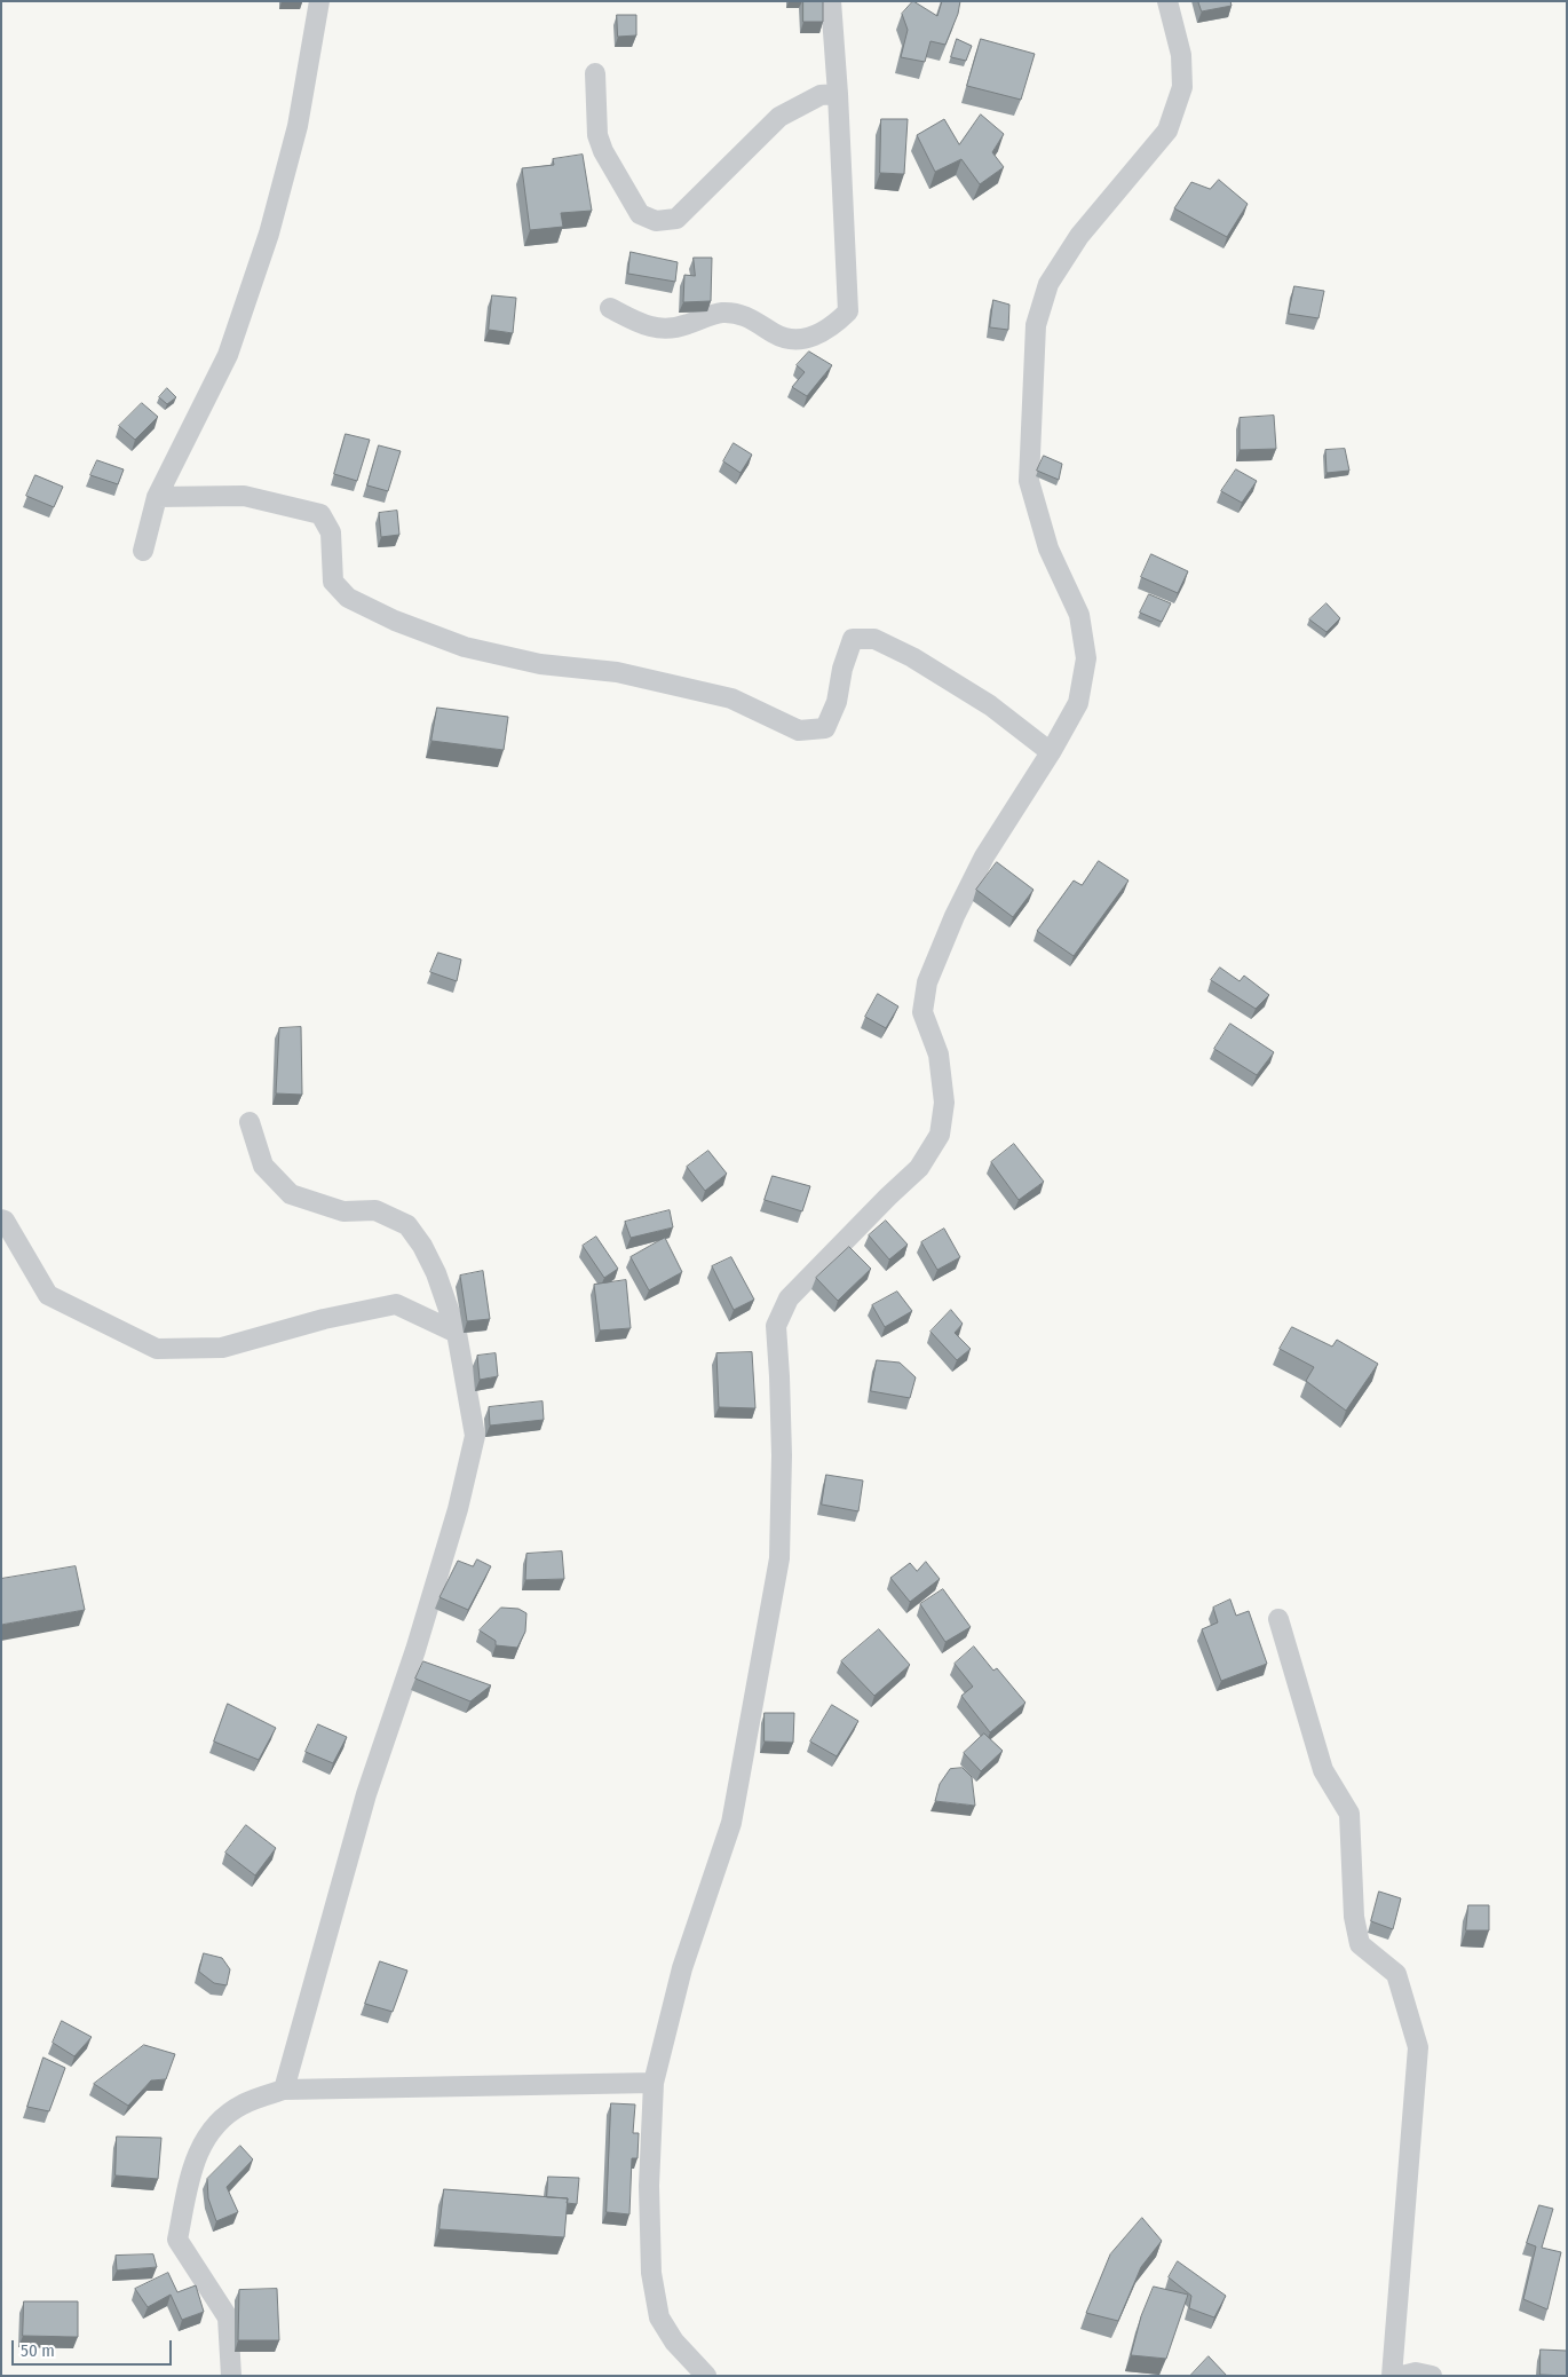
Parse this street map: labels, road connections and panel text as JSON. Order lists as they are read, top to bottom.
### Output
{
  "scale_bar": "50 m"
}
